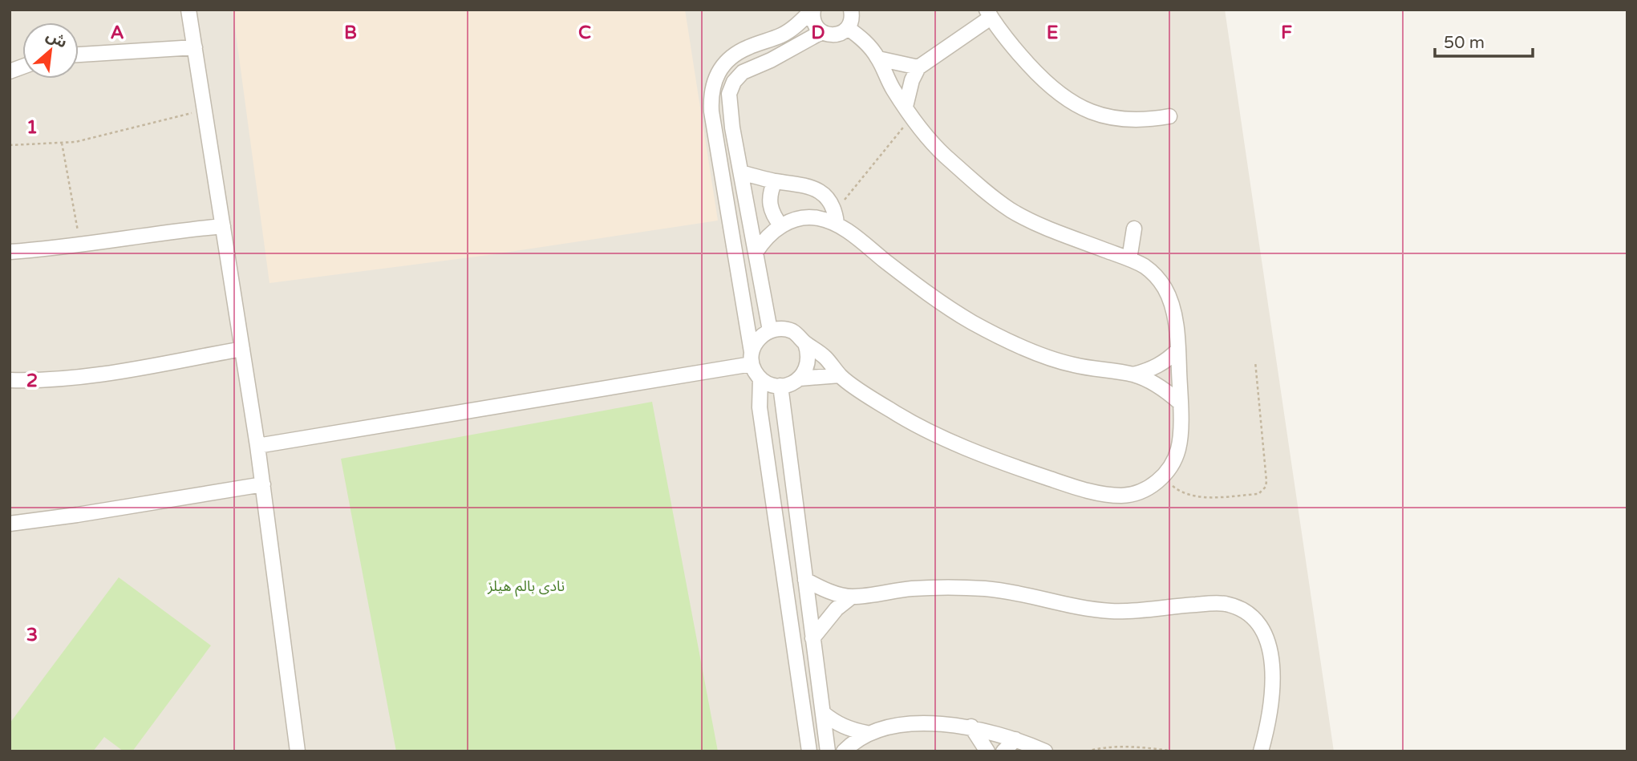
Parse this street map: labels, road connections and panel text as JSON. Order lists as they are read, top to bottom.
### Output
{
  "parks": ["نادى بالم هيلز"],
  "scale_bar": "50 m",
  "north": "top right",
  "grid": {
    "columns": [
      "A",
      "B",
      "C",
      "D",
      "E",
      "F"
    ],
    "rows": ["1", "2", "3"]
  }
}
